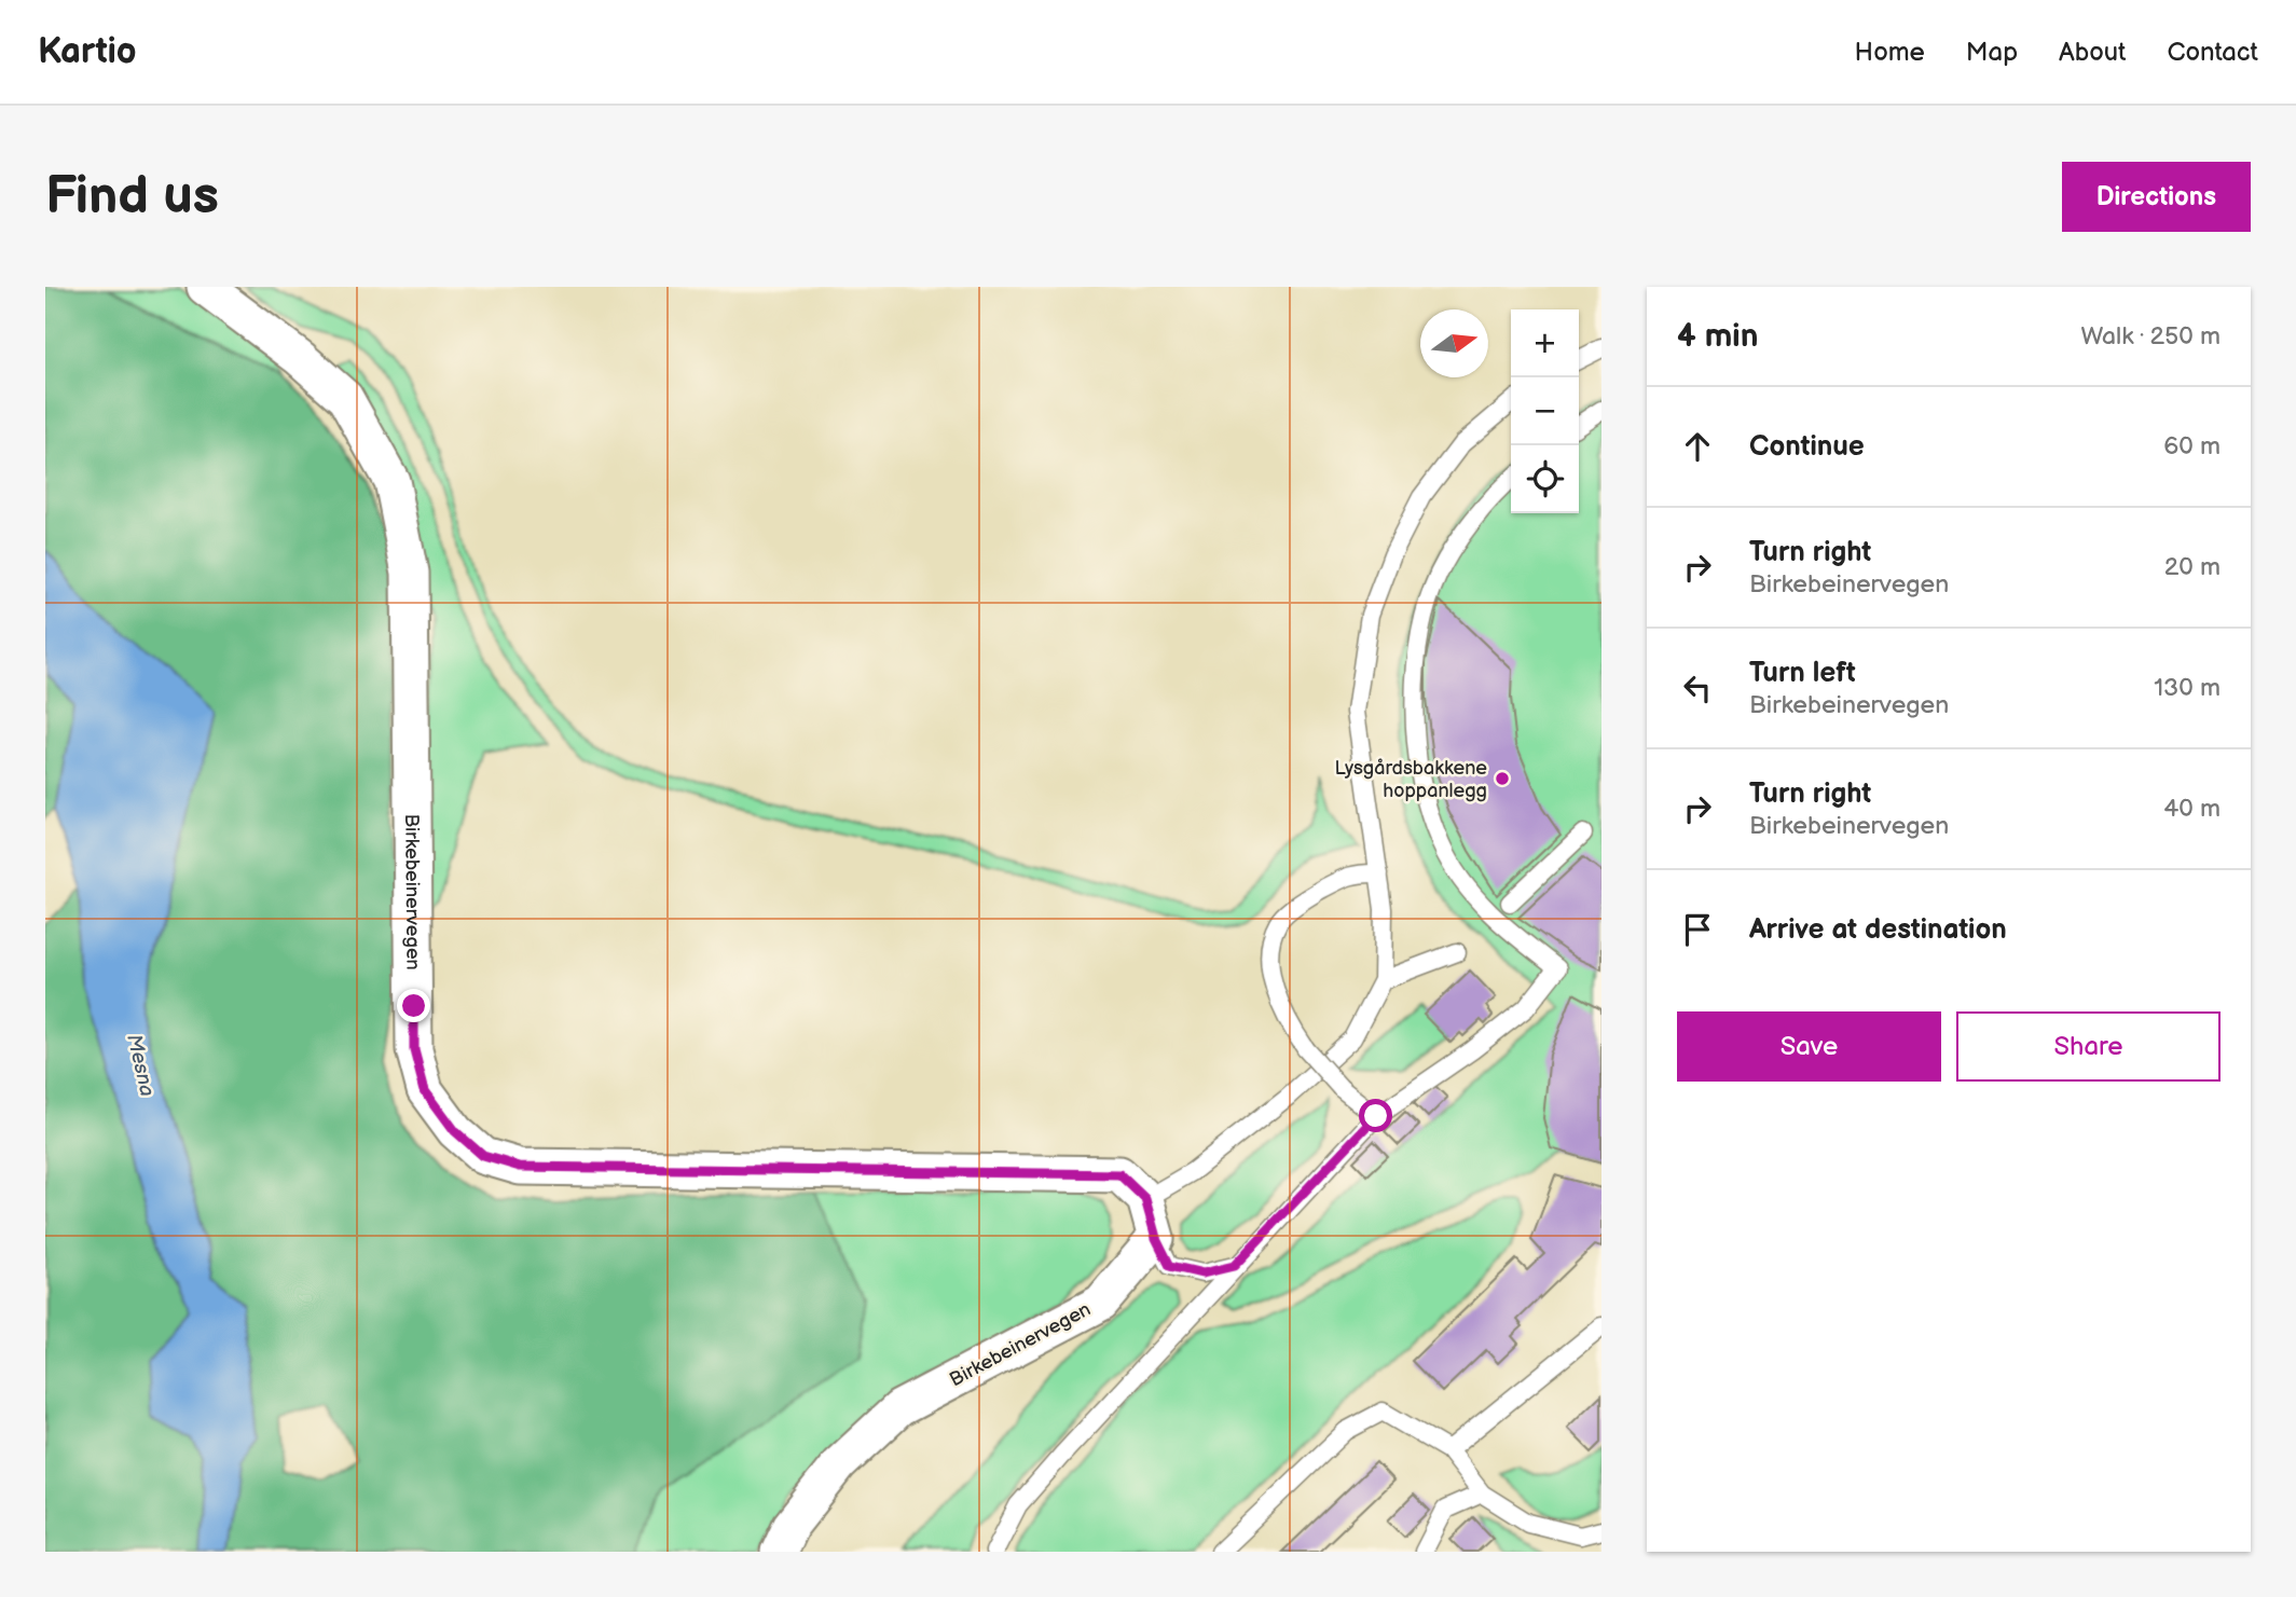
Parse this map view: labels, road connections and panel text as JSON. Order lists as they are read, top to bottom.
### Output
{
  "streets": {
    "street": ["Birkebeinervegen"]
  },
  "water": ["Mesna"],
  "places": ["Lysgårdsbakkene hoppanlegg"],
  "north": "right",
  "page": {
    "header": "Kartio",
    "nav": [
      "Home",
      "Map",
      "About",
      "Contact"
    ],
    "buttons": [
      "Directions",
      ["Save", "Share"]
    ],
    "title": "Find us",
    "heading": ["4 min", "Walk · 250 m"],
    "map_buttons": ["+", "−"],
    "list": [
      ["Continue", "60 m"],
      ["Turn right", "Birkebeinervegen", "20 m"],
      ["Turn left", "Birkebeinervegen", "130 m"],
      ["Turn right", "Birkebeinervegen", "40 m"],
      "Arrive at destination"
    ]
  }
}
